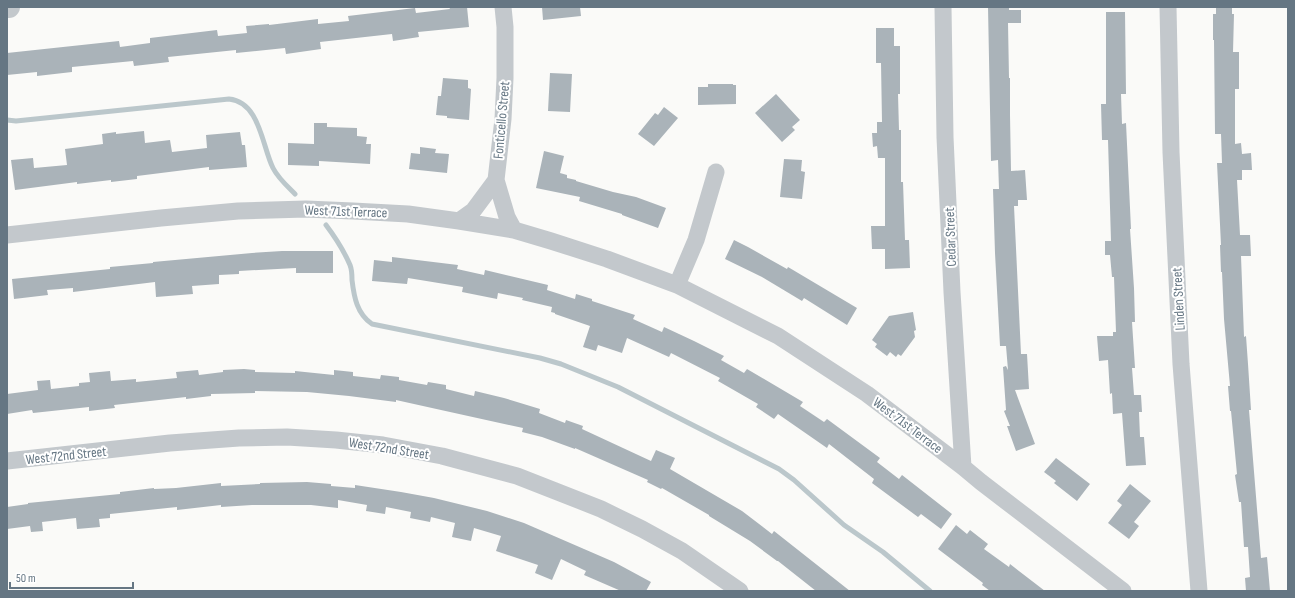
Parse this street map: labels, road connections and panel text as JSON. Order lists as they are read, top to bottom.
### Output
{
  "streets": {
    "street": [
      "Fonticello Street",
      "West 71st Terrace",
      "Cedar Street",
      "Linden Street",
      "West 72nd Street"
    ]
  },
  "crossings": [
    ["Fonticello Street", "West 71st Terrace"],
    ["West 71st Terrace", "Cedar Street"]
  ],
  "scale_bar": "50 m"
}
